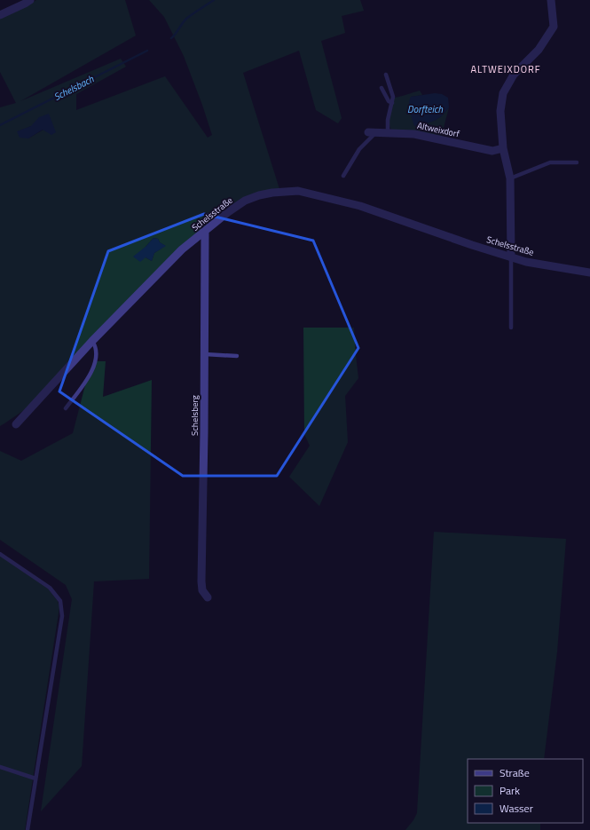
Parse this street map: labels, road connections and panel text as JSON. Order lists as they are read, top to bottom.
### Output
{
  "streets": {
    "street": ["Altweixdorf", "Schelsstraße", "Schelsberg"]
  },
  "crossings": [
    ["Schelsstraße", "Schelsberg"]
  ],
  "districts": ["ALTWEIXDORF"],
  "water": ["Schelsbach", "Dorfteich"],
  "legend": ["Straße", "Park", "Wasser"]
}
